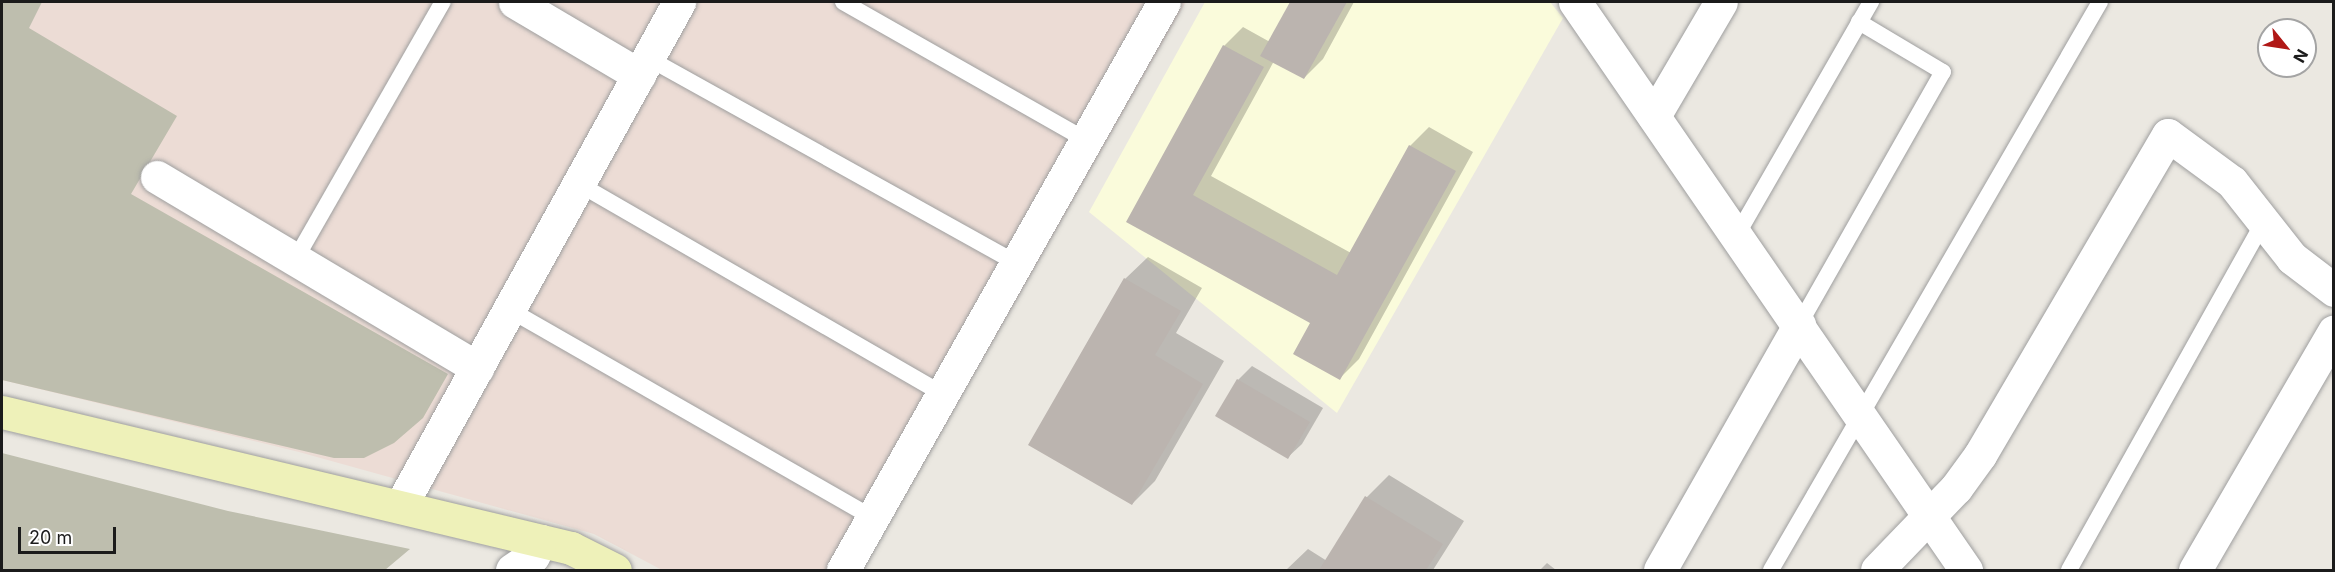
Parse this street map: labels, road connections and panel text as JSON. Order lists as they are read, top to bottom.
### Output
{
  "scale_bar": "20 m",
  "north": "bottom right"
}
